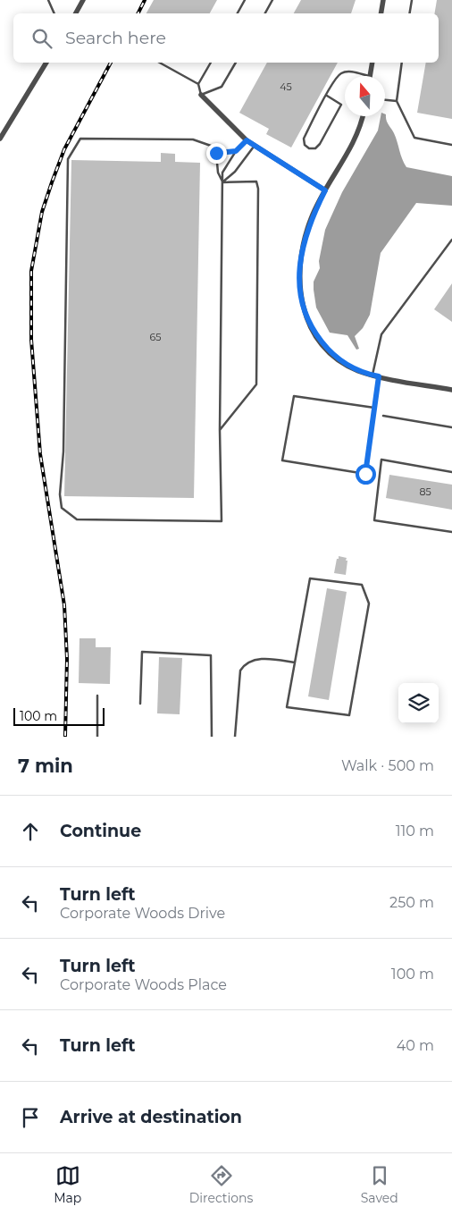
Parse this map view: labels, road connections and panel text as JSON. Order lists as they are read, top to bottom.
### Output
{
  "house_numbers": ["45", "65", "85"],
  "scale_bar": "100 m",
  "north": "top",
  "page": {
    "search": "Search here",
    "scale": "100 m",
    "heading": ["7 min", "Walk · 500 m"],
    "list": [
      ["Continue", "110 m"],
      ["Turn left", "Corporate Woods Drive", "250 m"],
      ["Turn left", "Corporate Woods Place", "100 m"],
      ["Turn left", "40 m"],
      "Arrive at destination"
    ],
    "nav": ["Map", "Directions", "Saved"]
  }
}
